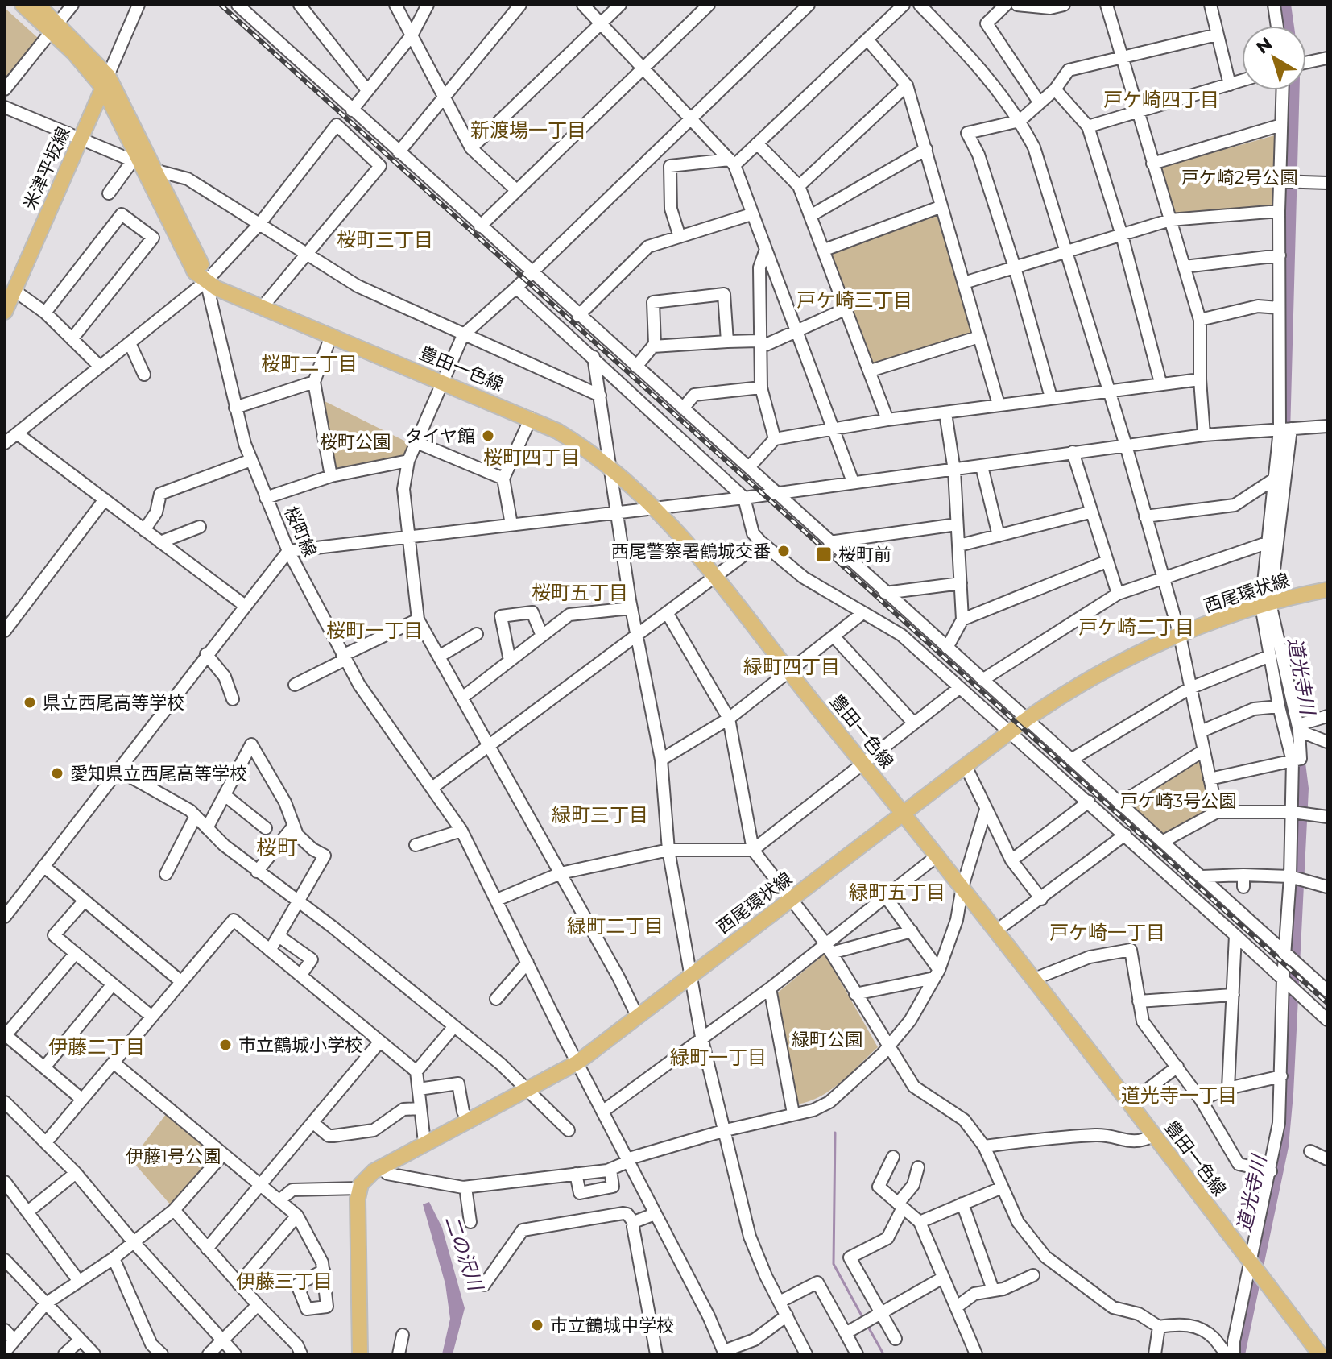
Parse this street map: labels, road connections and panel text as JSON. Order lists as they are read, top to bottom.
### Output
{
  "streets": {
    "main road": ["米津平坂線", "豊田一色線", "西尾環状線"],
    "street": ["桜町線"]
  },
  "crossings": [
    ["米津平坂線", "豊田一色線"],
    ["豊田一色線", "桜町線"],
    ["豊田一色線", "西尾環状線"]
  ],
  "districts": [
    "戸ケ崎四丁目",
    "新渡場一丁目",
    "桜町三丁目",
    "戸ケ崎三丁目",
    "桜町二丁目",
    "桜町四丁目",
    "桜町五丁目",
    "戸ケ崎二丁目",
    "桜町一丁目",
    "緑町四丁目",
    "緑町三丁目",
    "桜町",
    "緑町五丁目",
    "緑町二丁目",
    "戸ケ崎一丁目",
    "伊藤二丁目",
    "緑町一丁目",
    "道光寺一丁目",
    "伊藤三丁目"
  ],
  "water": ["道光寺川", "二の沢川"],
  "parks": [
    "戸ケ崎2号公園",
    "桜町公園",
    "戸ケ崎3号公園",
    "緑町公園",
    "伊藤1号公園"
  ],
  "places": {
    "other": [
      "タイヤ館",
      "西尾警察署鶴城交番",
      "県立西尾高等学校",
      "愛知県立西尾高等学校",
      "市立鶴城小学校",
      "市立鶴城中学校"
    ],
    "transit": ["桜町前"]
  },
  "north": "top left"
}
